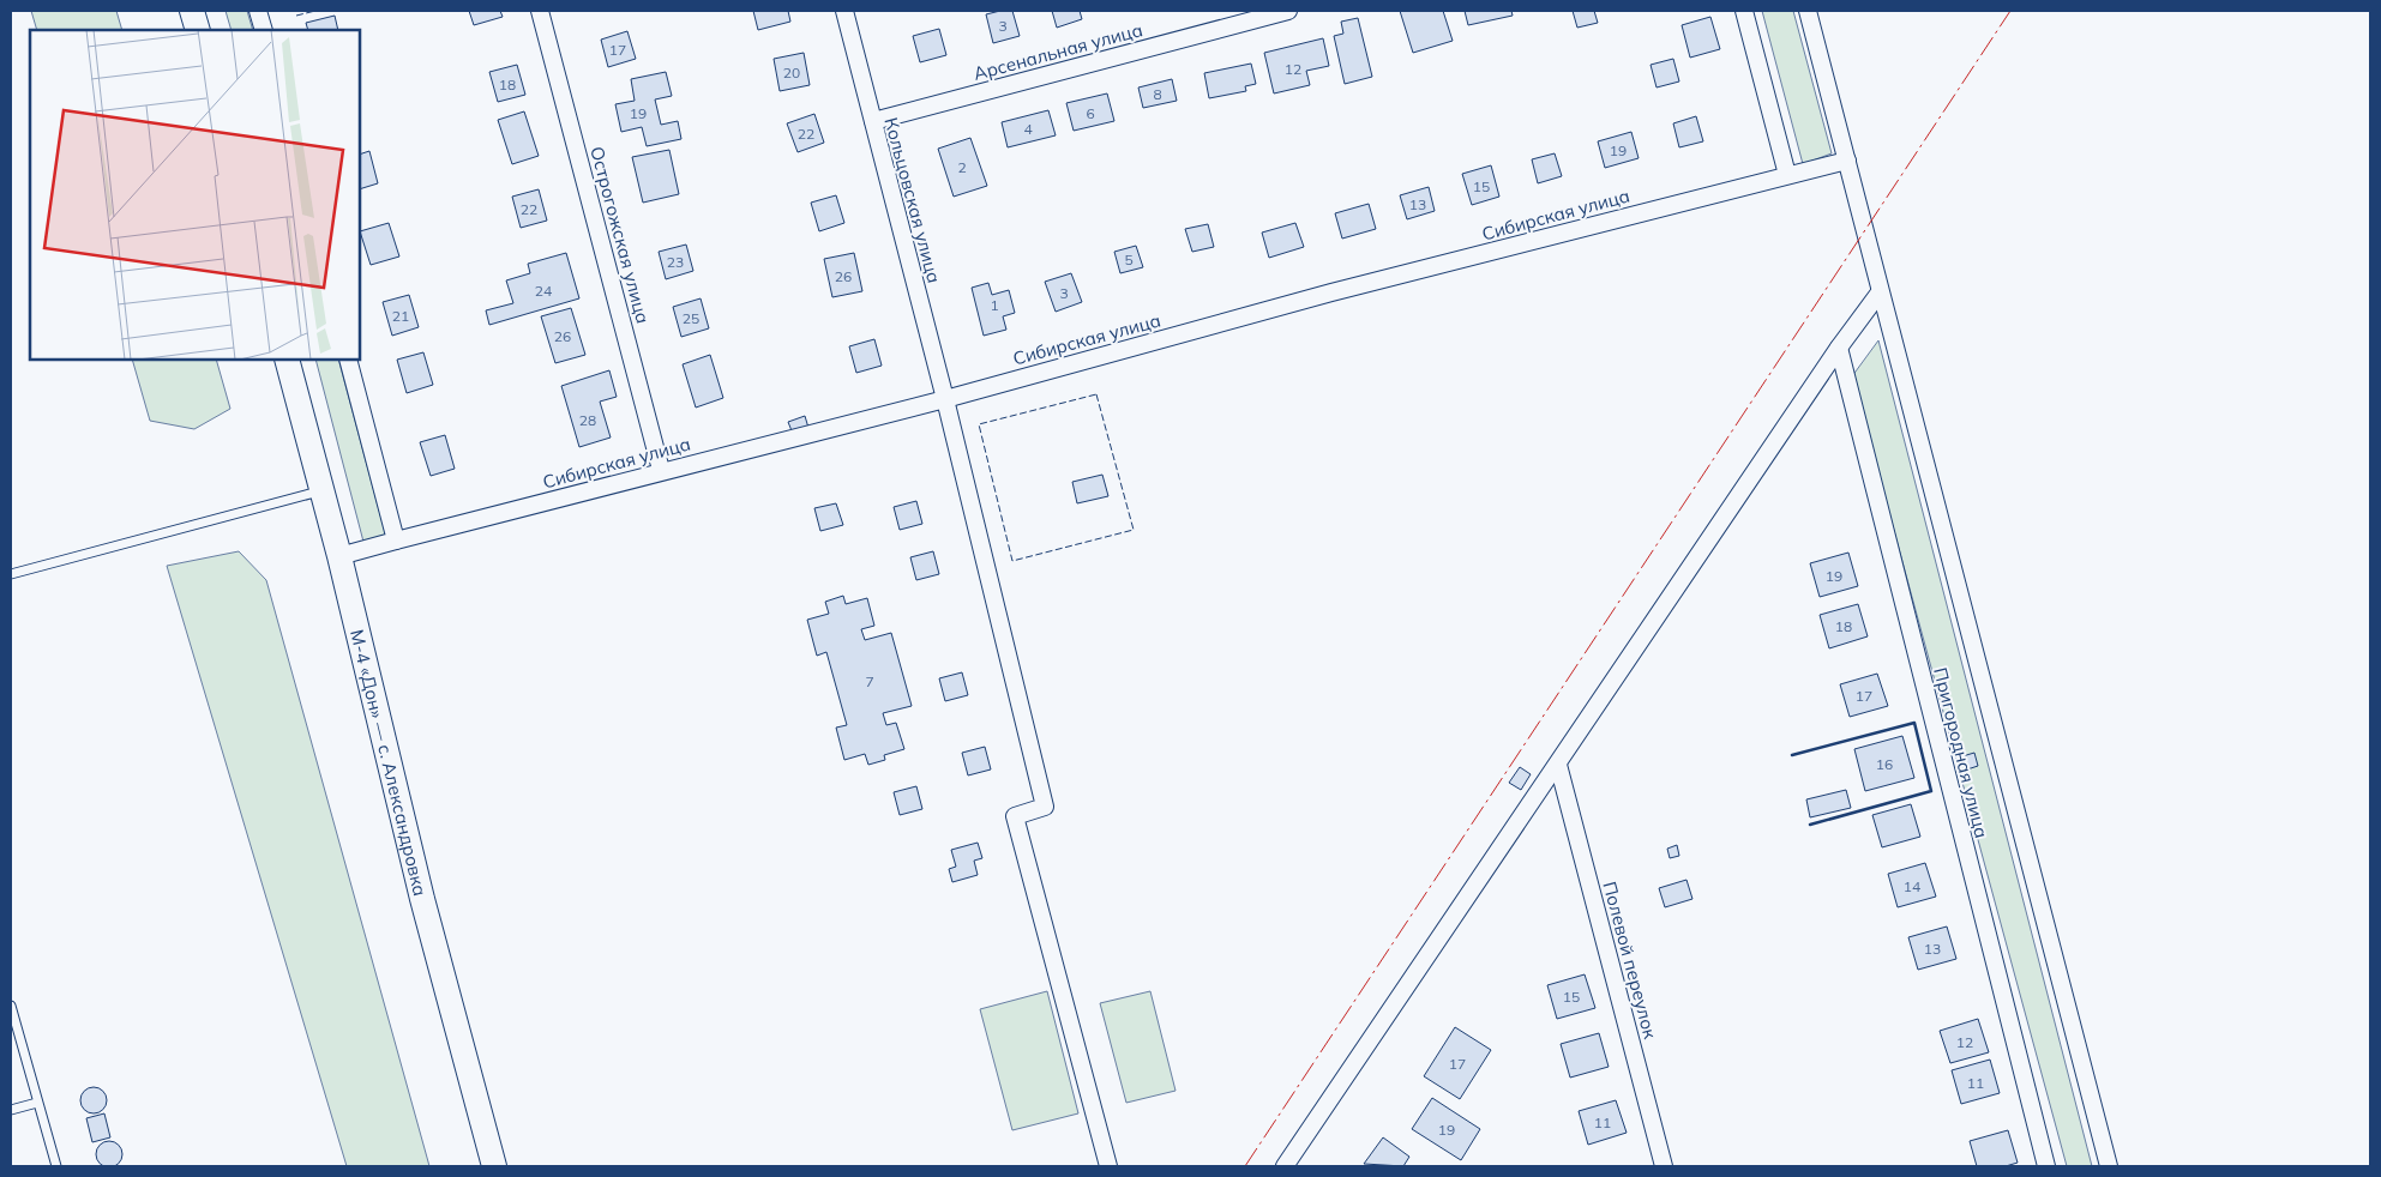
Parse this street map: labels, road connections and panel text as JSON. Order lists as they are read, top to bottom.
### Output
{
  "streets": {
    "main road": ["М-4 «Дон» — с. Александровка"],
    "street": [
      "Арсенальная улица",
      "Кольцовская улица",
      "Сибирская улица",
      "Острогожская улица",
      "Пригородная улица",
      "Полевой переулок"
    ]
  },
  "crossings": [
    ["Арсенальная улица", "Кольцовская улица"],
    ["Кольцовская улица", "Сибирская улица"],
    ["Сибирская улица", "Острогожская улица"],
    ["Сибирская улица", "М-4 «Дон» — с. Александровка"]
  ],
  "house_numbers": [
    "3",
    "17",
    "12",
    "20",
    "18",
    "8",
    "19",
    "6",
    "4",
    "22",
    "19",
    "2",
    "15",
    "13",
    "22",
    "5",
    "23",
    "26",
    "24",
    "3",
    "1",
    "21",
    "25",
    "26",
    "28",
    "19",
    "18",
    "7",
    "17",
    "16",
    "14",
    "13",
    "15",
    "12",
    "17",
    "11",
    "11",
    "19"
  ]
}
